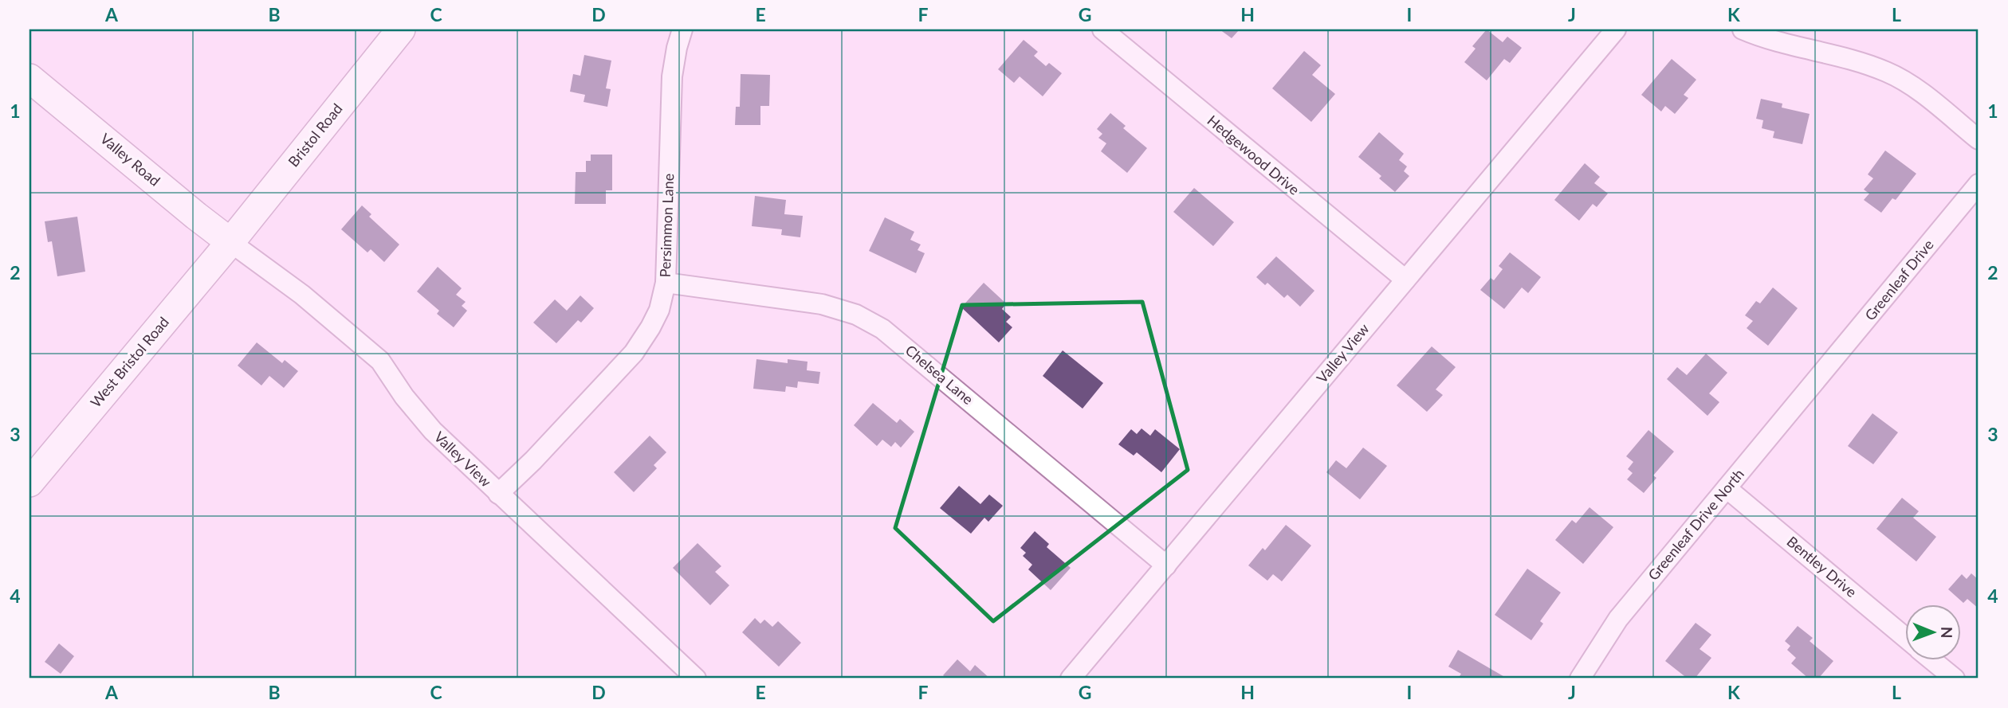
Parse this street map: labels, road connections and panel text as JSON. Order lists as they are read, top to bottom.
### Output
{
  "streets": {
    "main road": ["Bristol Road", "Valley Road", "West Bristol Road"],
    "street": [
      "Hedgewood Drive",
      "Persimmon Lane",
      "Greenleaf Drive",
      "Valley View",
      "Chelsea Lane",
      "Greenleaf Drive North",
      "Bentley Drive"
    ]
  },
  "crossings": [
    ["Bristol Road", "Valley Road"],
    ["Bristol Road", "Valley View"],
    ["Bristol Road", "West Bristol Road"],
    ["Hedgewood Drive", "Valley View"],
    ["Valley Road", "Valley View"],
    ["Valley Road", "West Bristol Road"],
    ["Persimmon Lane", "Valley View"],
    ["Persimmon Lane", "Chelsea Lane"],
    ["Greenleaf Drive", "Greenleaf Drive North"],
    ["Valley View", "West Bristol Road"],
    ["Valley View", "Chelsea Lane"],
    ["Greenleaf Drive North", "Bentley Drive"]
  ],
  "north": "right",
  "grid": {
    "columns": [
      "A",
      "B",
      "C",
      "D",
      "E",
      "F",
      "G",
      "H",
      "I",
      "J",
      "K",
      "L"
    ],
    "rows": [
      "1",
      "2",
      "3",
      "4"
    ]
  }
}
